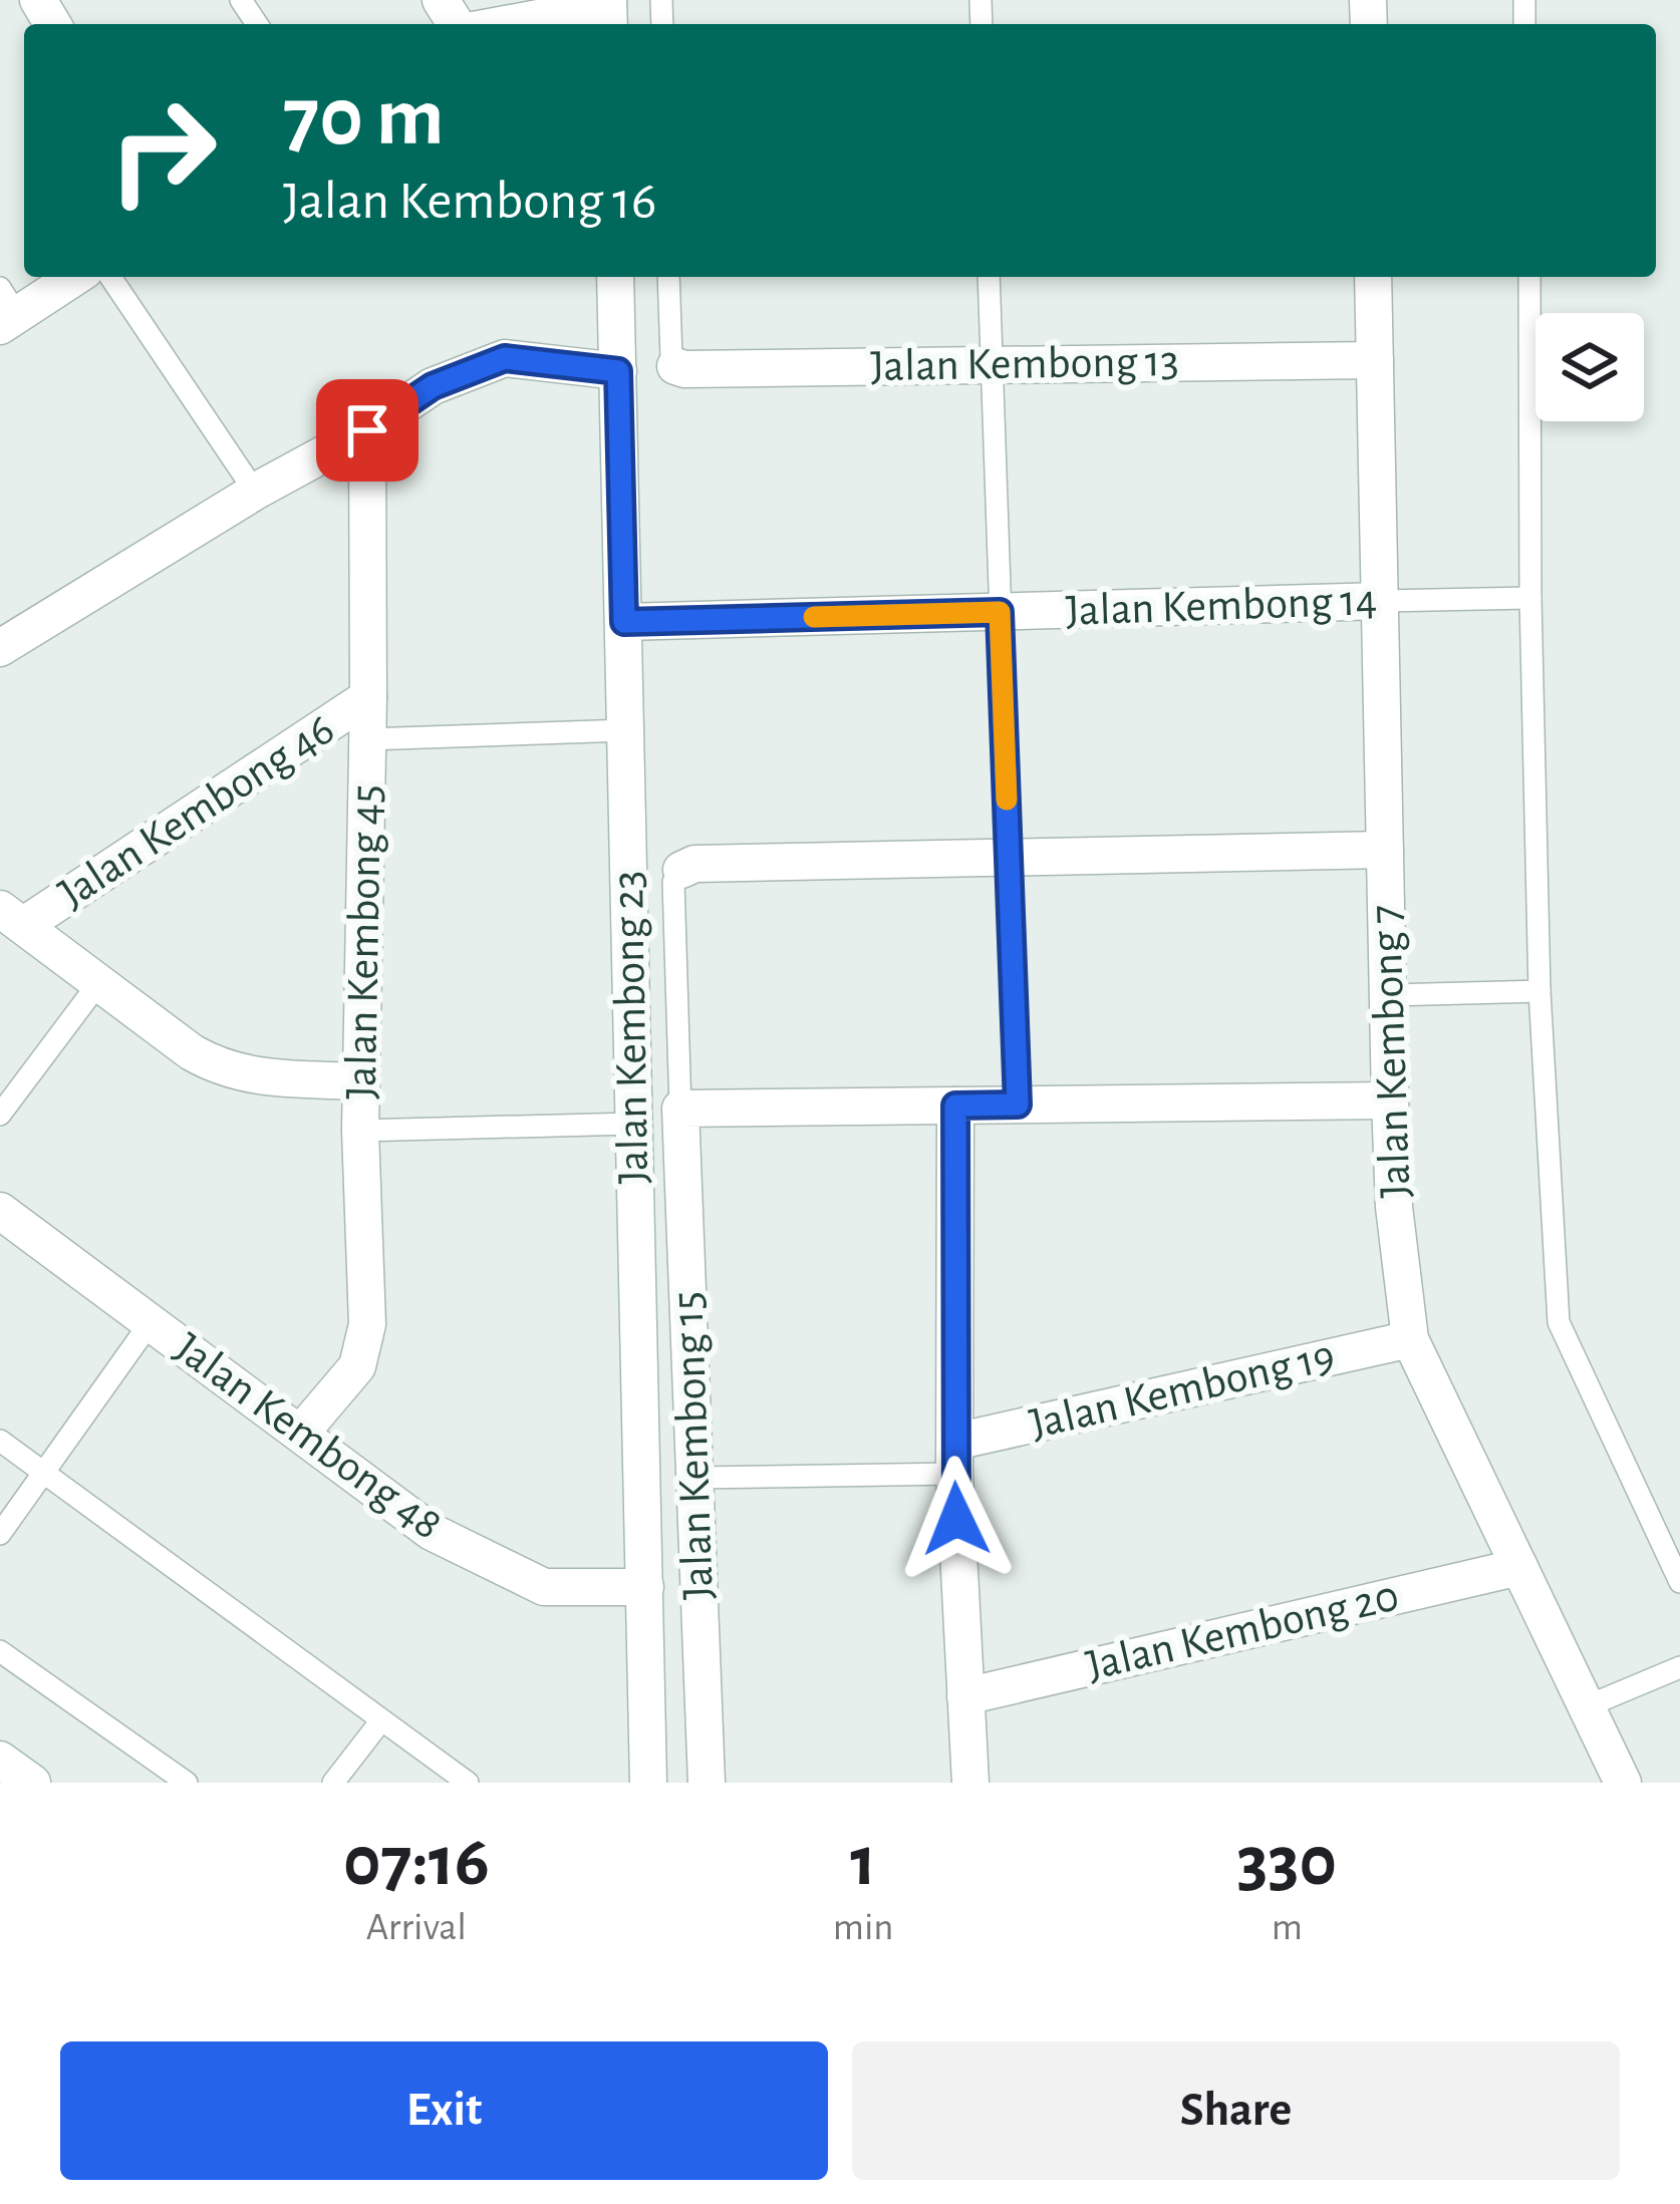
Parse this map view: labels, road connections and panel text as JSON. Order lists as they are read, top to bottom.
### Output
{
  "streets": {
    "street": [
      "Jalan Kembong 13",
      "Jalan Kembong 14",
      "Jalan Kembong 46",
      "Jalan Kembong 45",
      "Jalan Kembong 23",
      "Jalan Kembong 7",
      "Jalan Kembong 19",
      "Jalan Kembong 48",
      "Jalan Kembong 15",
      "Jalan Kembong 20"
    ]
  },
  "crossings": [
    ["Jalan Kembong 13", "Jalan Kembong 7"],
    ["Jalan Kembong 14", "Jalan Kembong 23"],
    ["Jalan Kembong 14", "Jalan Kembong 7"],
    ["Jalan Kembong 46", "Jalan Kembong 45"],
    ["Jalan Kembong 45", "Jalan Kembong 48"],
    ["Jalan Kembong 23", "Jalan Kembong 48"],
    ["Jalan Kembong 7", "Jalan Kembong 19"],
    ["Jalan Kembong 7", "Jalan Kembong 20"]
  ],
  "page": {
    "turn": ["70 m", "Jalan Kembong 16"],
    "eta": [
      "07:16",
      "Arrival",
      "1",
      "min",
      "330",
      "m"
    ],
    "buttons": ["Exit", "Share"]
  }
}
